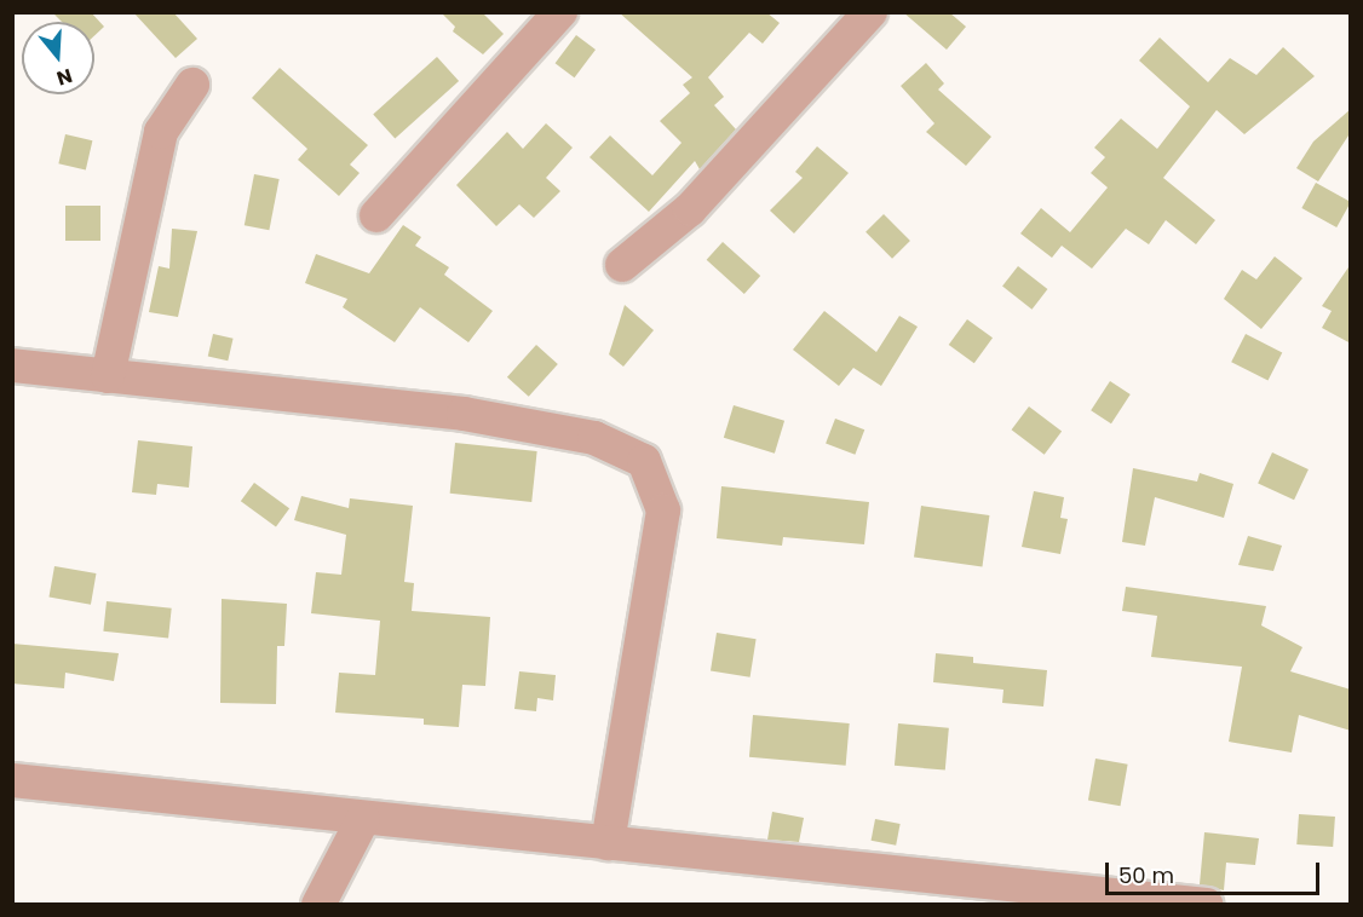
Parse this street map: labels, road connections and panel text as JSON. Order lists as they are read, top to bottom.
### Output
{
  "scale_bar": "50 m",
  "north": "bottom"
}
